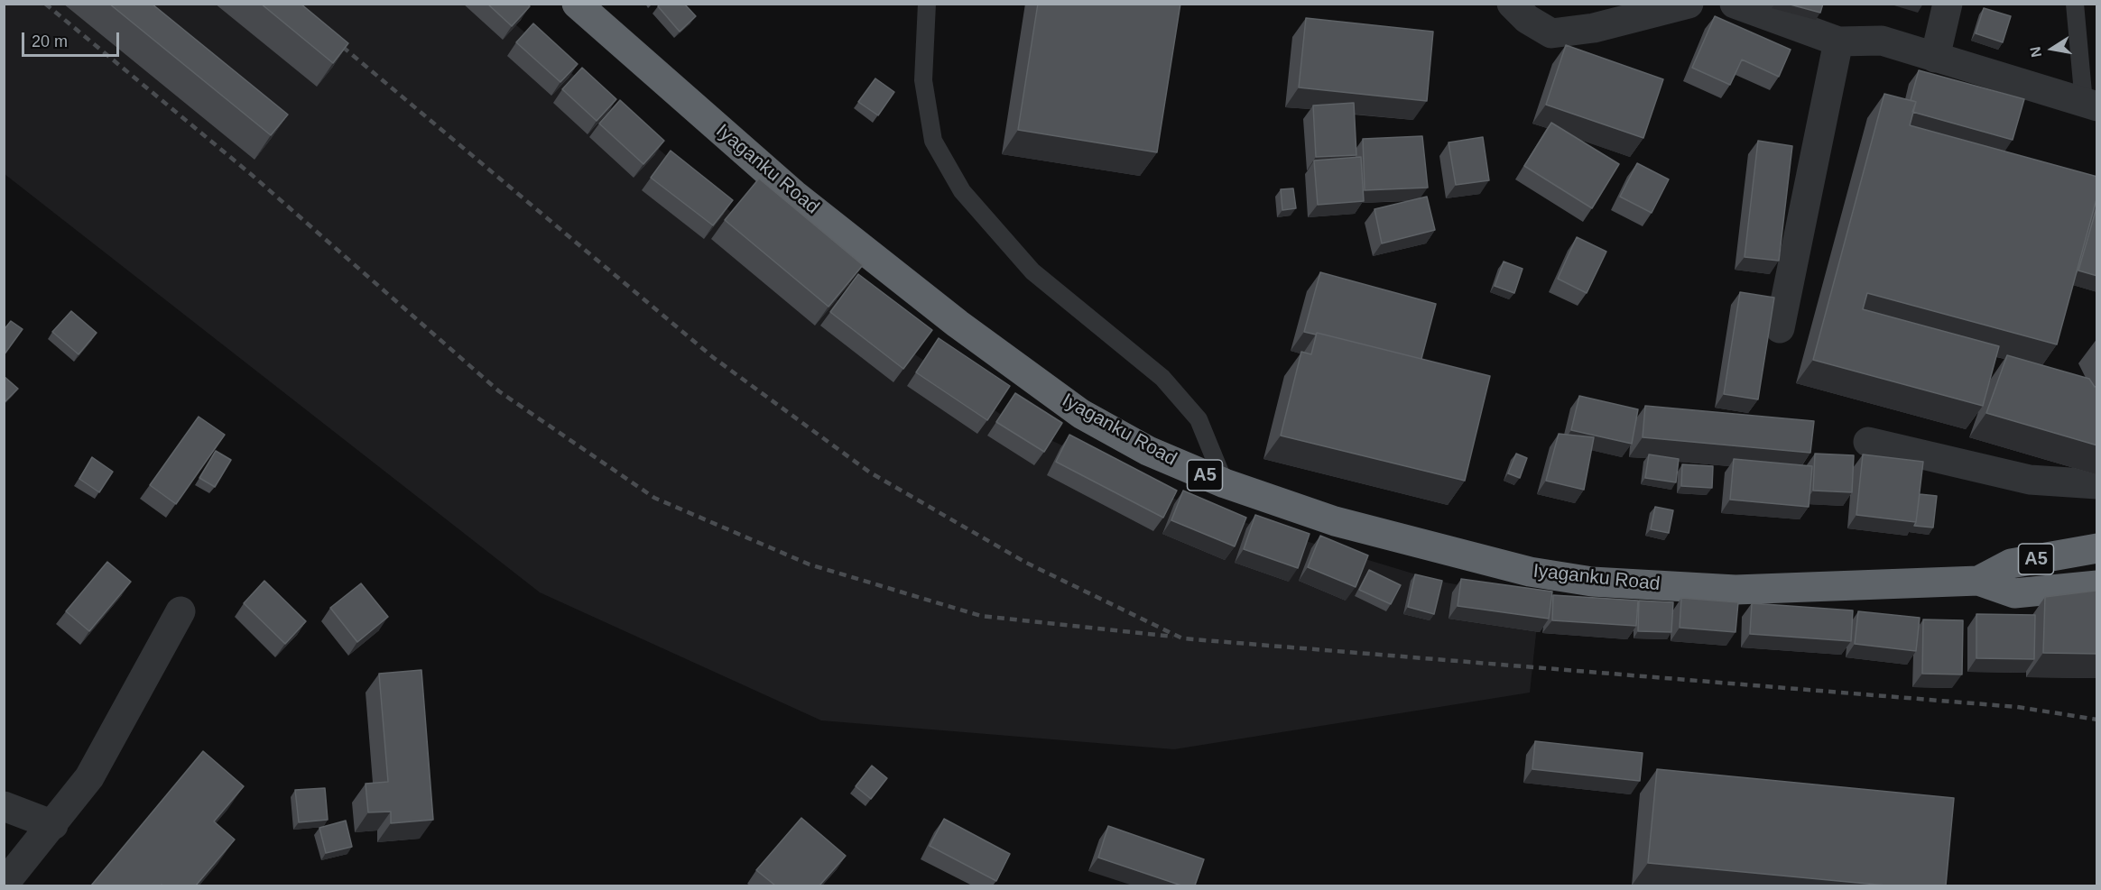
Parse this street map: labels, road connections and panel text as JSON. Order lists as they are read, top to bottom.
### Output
{
  "streets": {
    "highway": ["Iyaganku Road", "A5"]
  },
  "scale_bar": "20 m",
  "north": "left"
}
